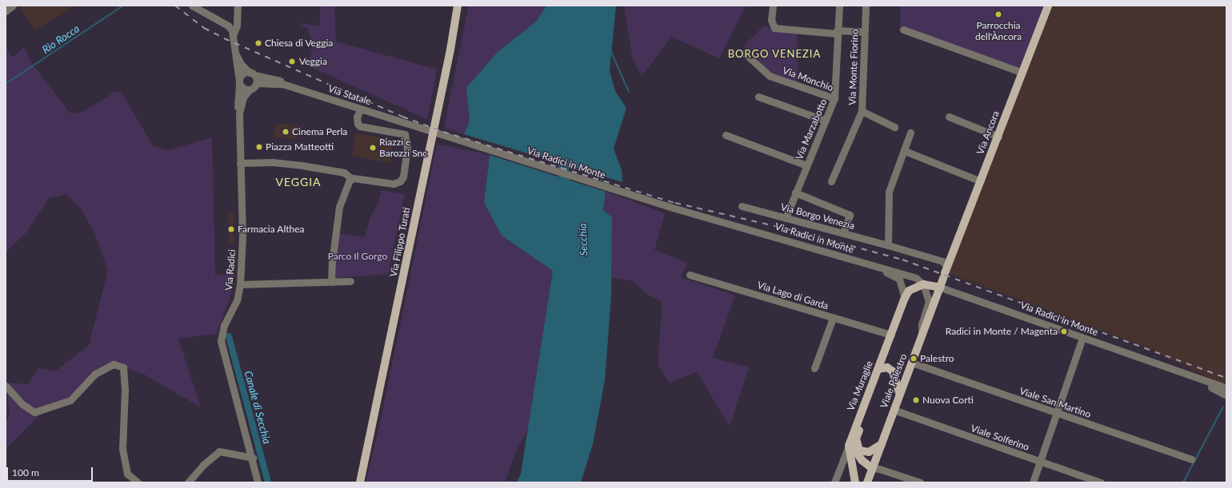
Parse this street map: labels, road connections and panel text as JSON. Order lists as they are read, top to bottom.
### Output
{
  "streets": {
    "main road": [
      "Via Ancora",
      "Via Radici in Monte",
      "Via Filippo Turati",
      "Viale Palestro",
      "Via Muraglie"
    ],
    "street": [
      "Via Monte Fiorino",
      "Via Monchio",
      "Via Statale",
      "Via Marzabotto",
      "Via Borgo Venezia",
      "Via Radici",
      "Via Lago di Garda",
      "Viale San Martino",
      "Viale Solferino"
    ]
  },
  "crossings": [
    ["Via Monchio", "Via Marzabotto"],
    ["Via Statale", "Via Radici in Monte"],
    ["Via Statale", "Via Radici"],
    ["Via Marzabotto", "Via Borgo Venezia"],
    ["Via Ancora", "Via Radici in Monte"],
    ["Via Ancora", "Via Borgo Venezia"],
    ["Via Ancora", "Viale Palestro"],
    ["Via Radici in Monte", "Viale Palestro"],
    ["Via Radici in Monte", "Via Muraglie"],
    ["Via Lago di Garda", "Via Muraglie"],
    ["Viale Palestro", "Viale San Martino"],
    ["Viale Palestro", "Viale Solferino"]
  ],
  "districts": ["BORGO VENEZIA", "VEGGIA"],
  "water": ["Rio Rocca", "Secchia", "Canale di Secchia"],
  "parks": ["Parco Il Gorgo"],
  "places": [
    "Parrocchia dell'Àncora",
    "Chiesa di Veggia",
    "Veggia",
    "Cinema Perla",
    "Piazza Matteotti",
    "Riazzi e Barozzi Snc",
    "Farmacia Althea",
    "Radici in Monte / Magenta",
    "Palestro",
    "Nuova Corti"
  ],
  "scale_bar": "100 m"
}
